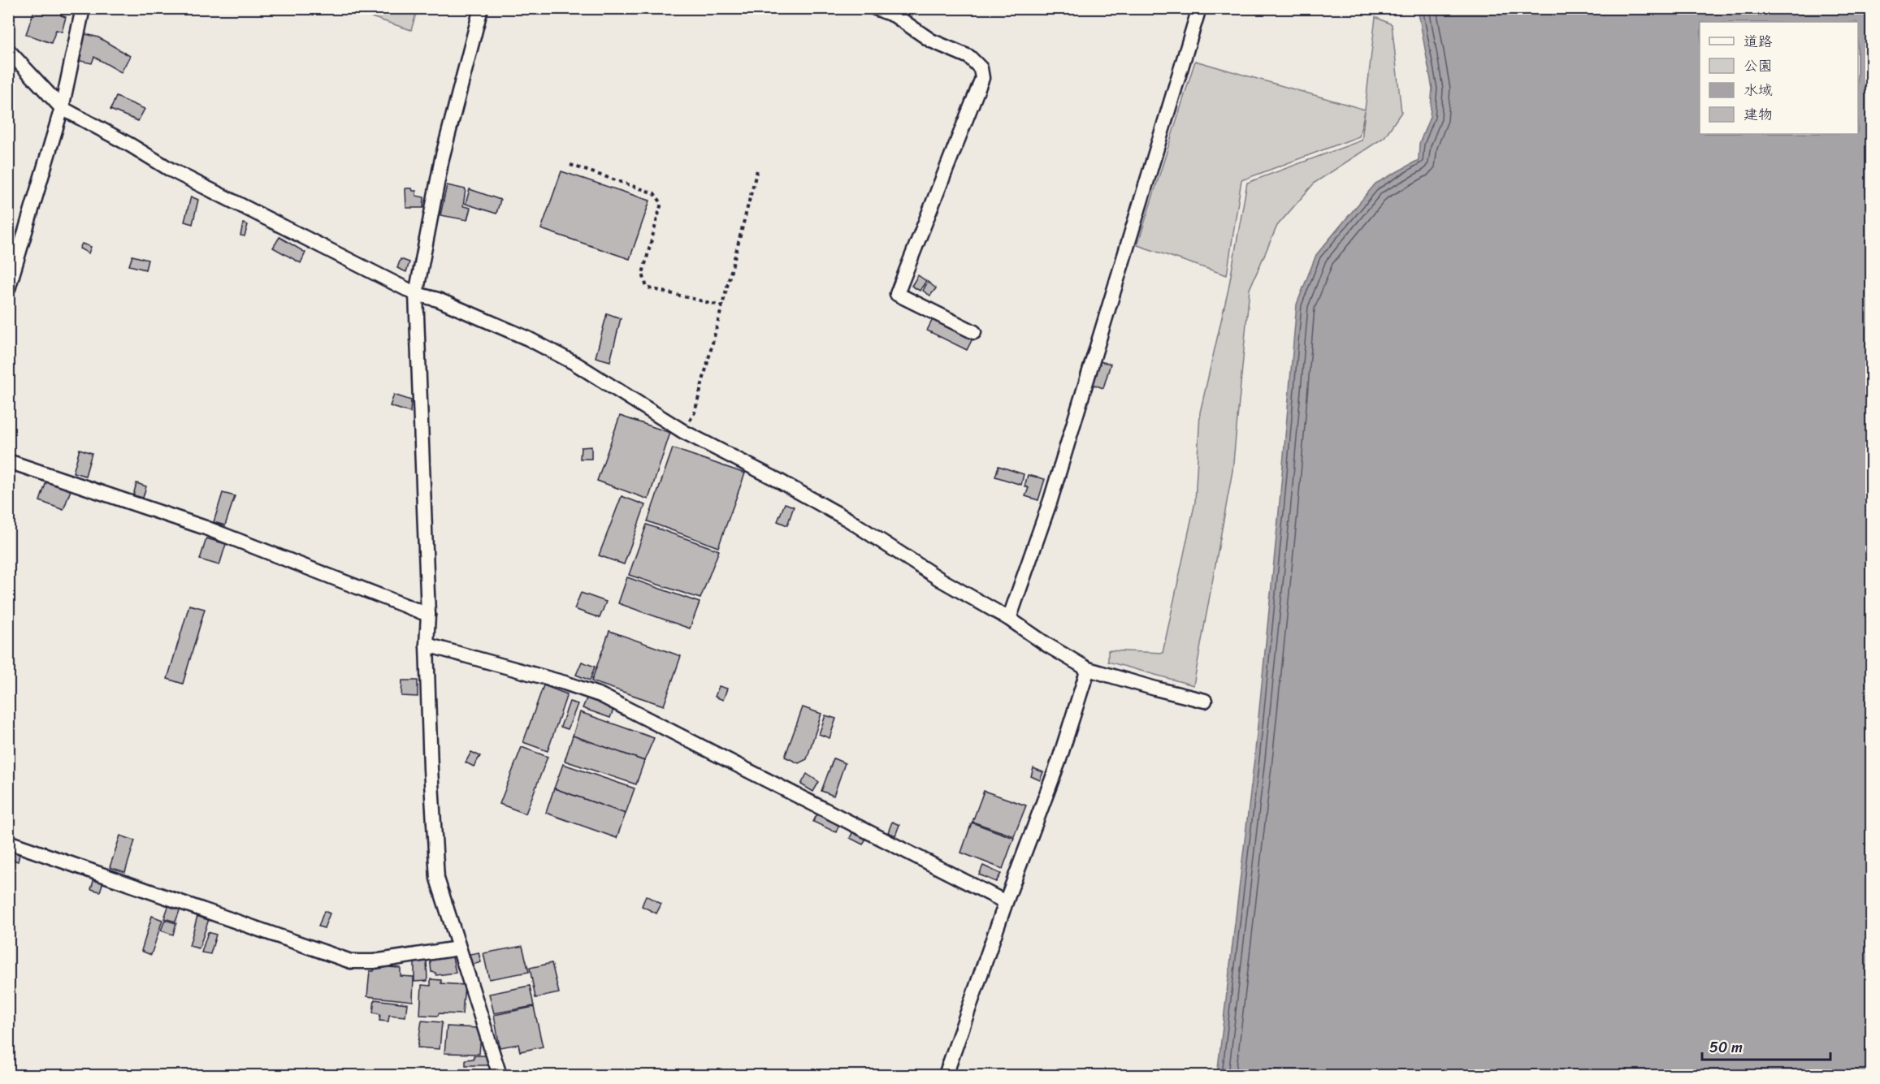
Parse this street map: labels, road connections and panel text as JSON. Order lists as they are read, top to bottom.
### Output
{
  "legend": [
    "道路",
    "公園",
    "水域",
    "建物"
  ],
  "scale_bar": "50 m"
}
